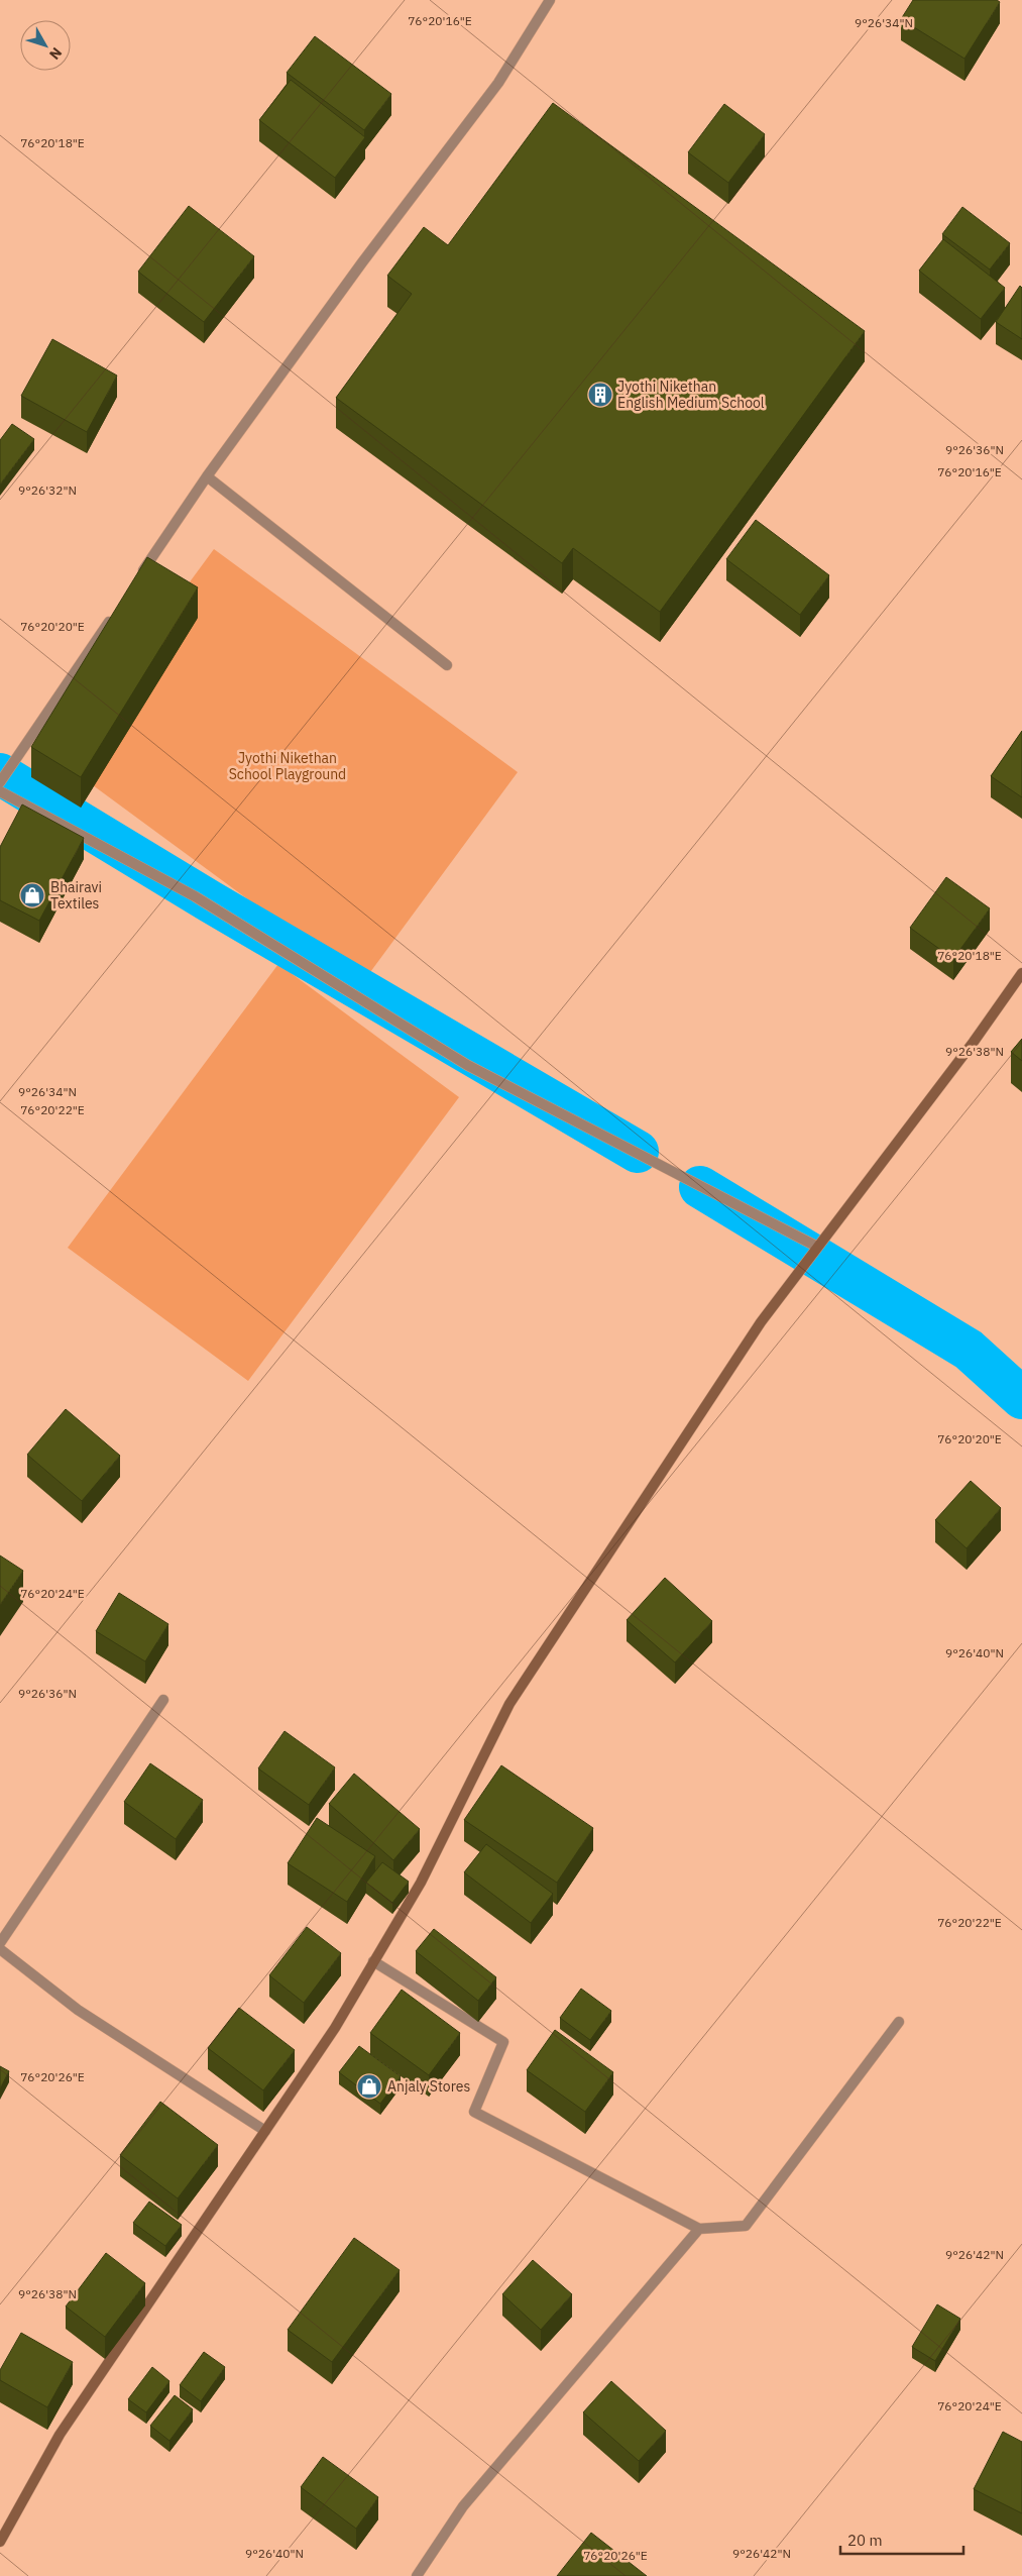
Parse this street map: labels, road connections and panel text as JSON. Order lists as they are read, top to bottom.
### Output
{
  "parks": ["Jyothi Nikethan School Playground"],
  "places": {
    "building": ["Jyothi Nikethan English Medium School"],
    "shop": ["Bhairavi Textiles", "Anjaly Stores"]
  },
  "scale_bar": "20 m",
  "north": "bottom right",
  "coordinates": [
    "76°20'16\"E",
    "9°26'34\"N",
    "76°20'18\"E",
    "9°26'36\"N",
    "9°26'32\"N",
    "76°20'20\"E",
    "9°26'38\"N",
    "76°20'22\"E",
    "76°20'24\"E",
    "9°26'40\"N",
    "76°20'26\"E",
    "9°26'42\"N"
  ]
}
